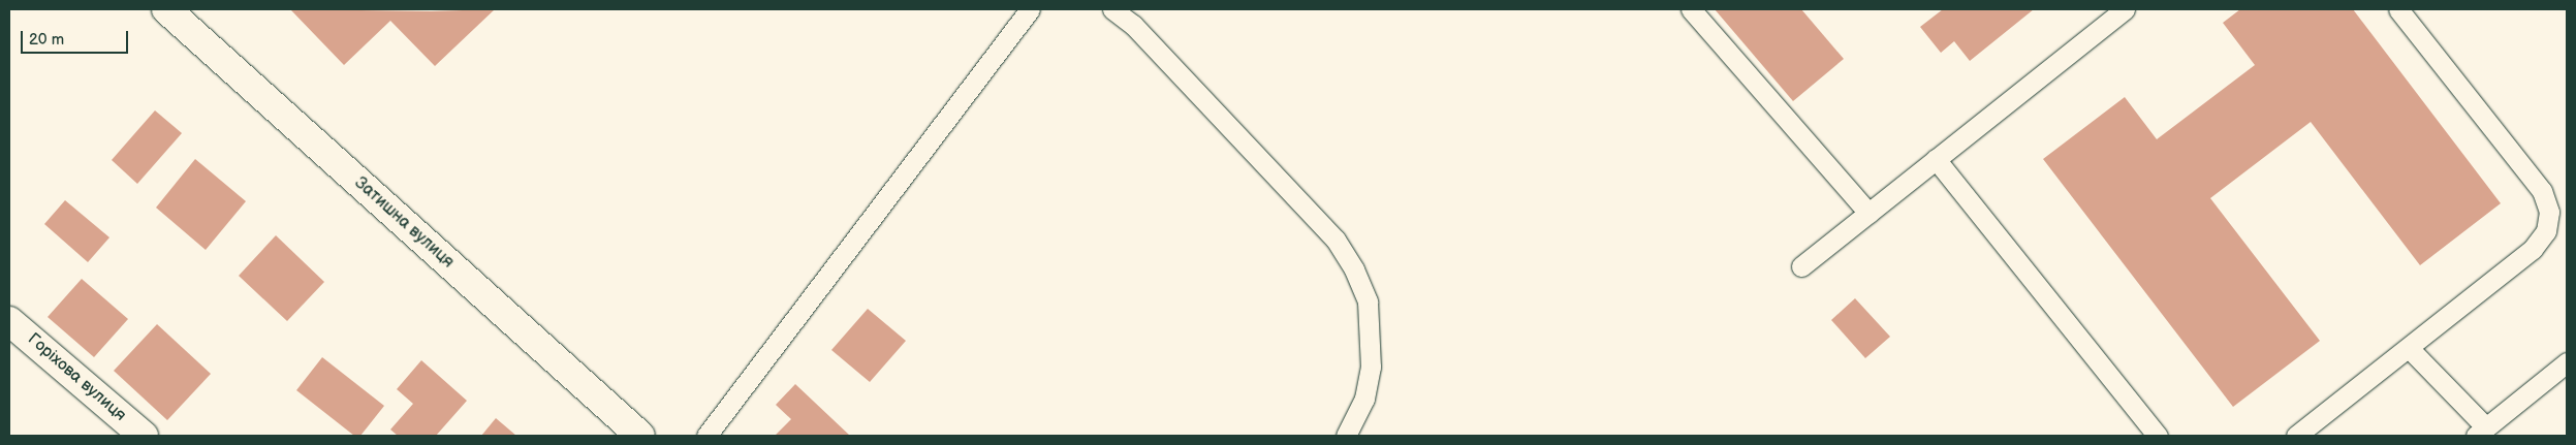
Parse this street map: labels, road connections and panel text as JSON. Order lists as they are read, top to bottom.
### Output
{
  "streets": {
    "street": ["Затишна вулиця", "Горіхова вулиця"]
  },
  "scale_bar": "20 m"
}
